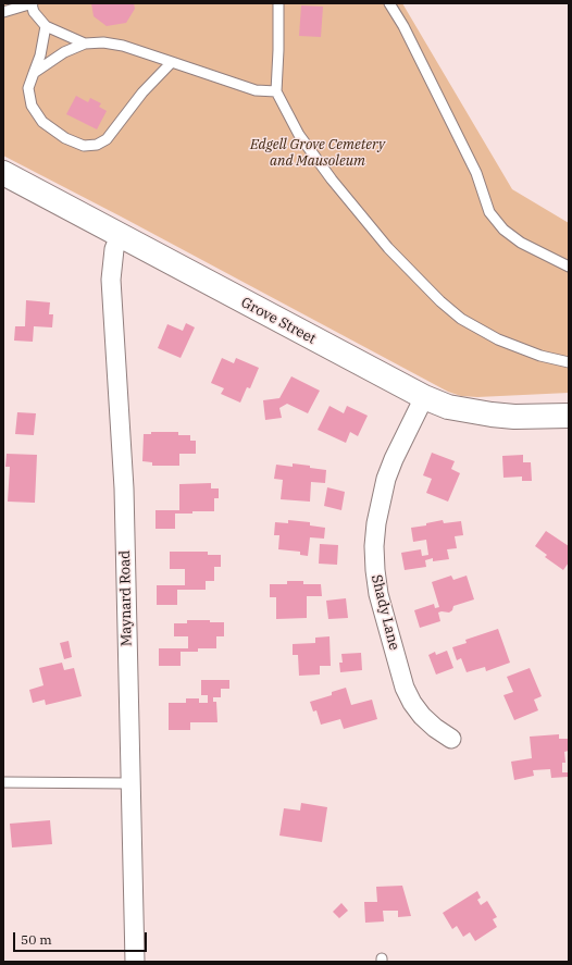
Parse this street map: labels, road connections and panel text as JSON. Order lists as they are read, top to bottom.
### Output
{
  "streets": {
    "street": ["Grove Street", "Maynard Road", "Shady Lane"]
  },
  "crossings": [
    ["Grove Street", "Maynard Road"],
    ["Grove Street", "Shady Lane"]
  ],
  "parks": ["Edgell Grove Cemetery and Mausoleum"],
  "scale_bar": "50 m"
}
